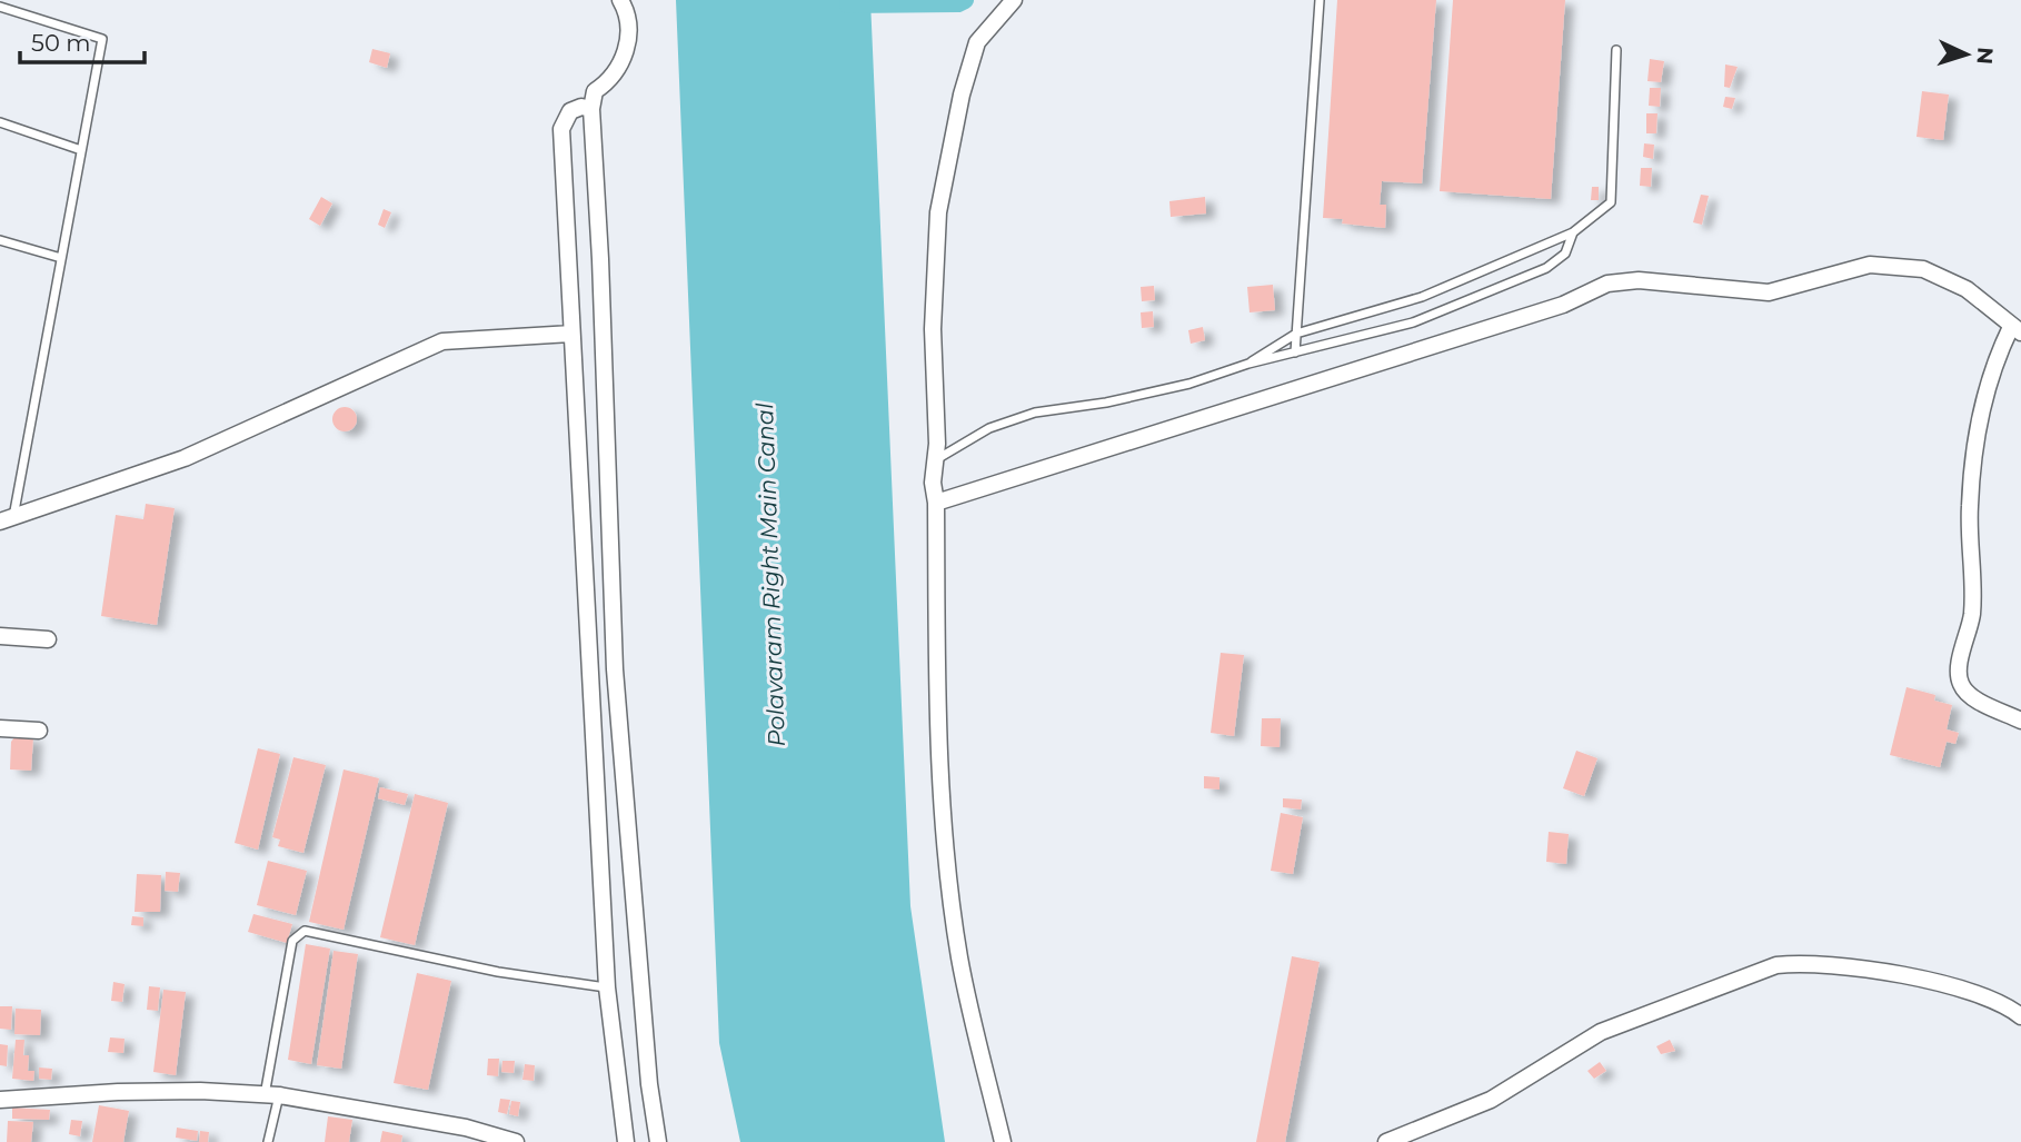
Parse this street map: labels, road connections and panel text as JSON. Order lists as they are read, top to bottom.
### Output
{
  "water": ["Polavaram Right Main Canal"],
  "scale_bar": "50 m",
  "north": "right"
}
